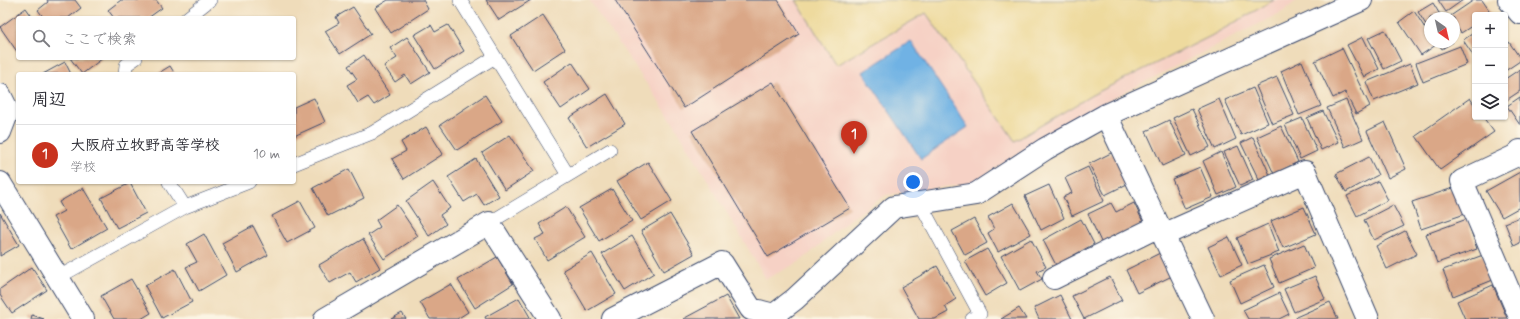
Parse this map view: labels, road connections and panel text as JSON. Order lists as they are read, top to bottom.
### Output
{
  "north": "bottom right",
  "page": {
    "map_buttons": ["+", "−"],
    "search": "ここで検索",
    "heading": "周辺",
    "pins": "1",
    "list": [
      {
        "mark": "1",
        "name": "大阪府立牧野高等学校",
        "note": "学校",
        "value": "10 m"
      }
    ]
  }
}
